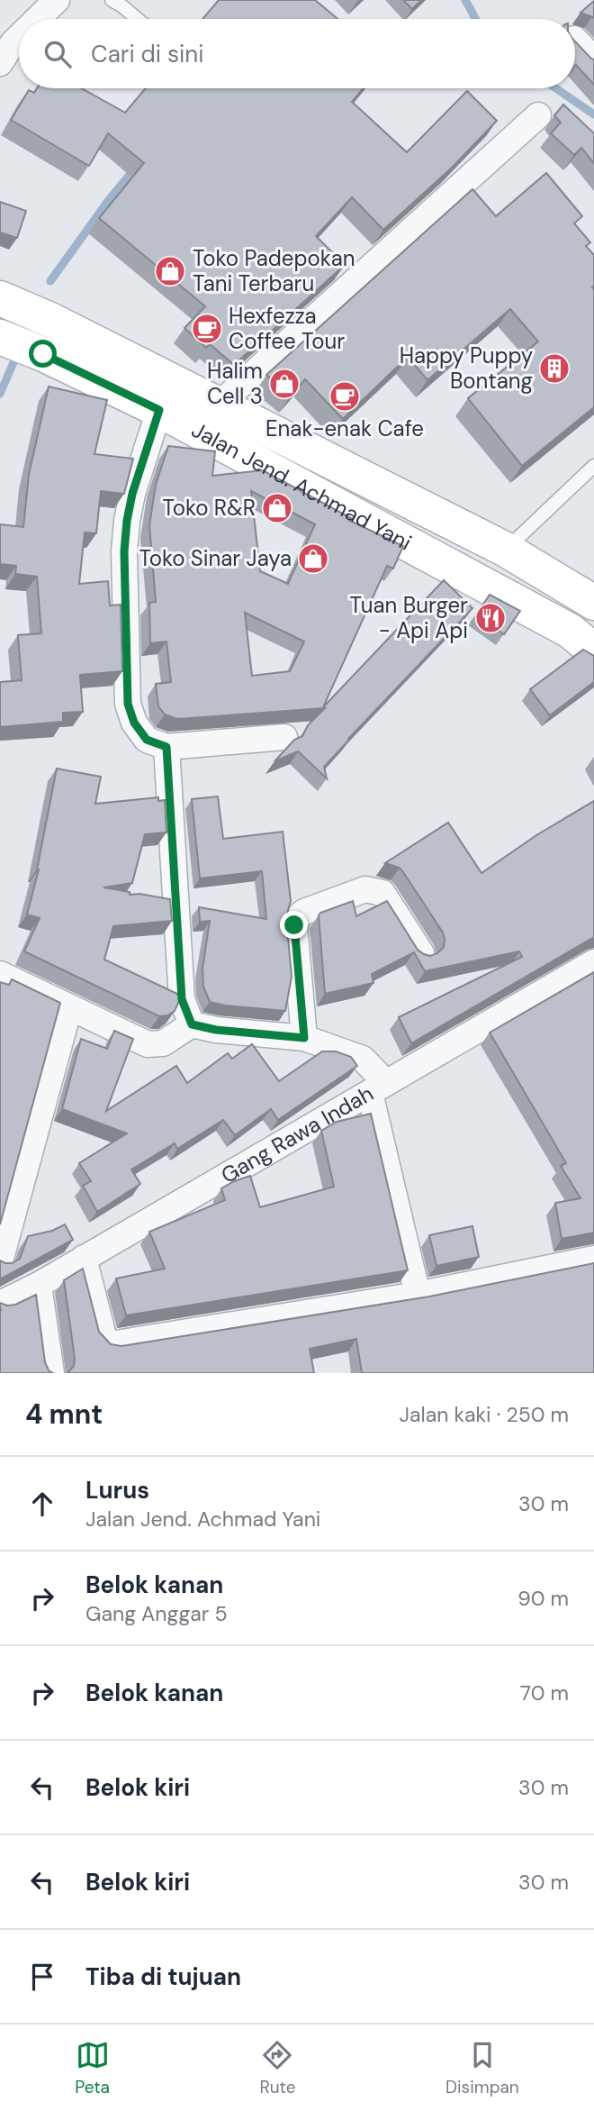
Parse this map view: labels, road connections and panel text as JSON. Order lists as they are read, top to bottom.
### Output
{
  "streets": {
    "street": ["Jalan Jend. Achmad Yani", "Gang Rawa Indah"]
  },
  "places": {
    "shop": [
      "Toko Padepokan Tani Terbaru",
      "Halim Cell 3",
      "Toko R&R",
      "Toko Sinar Jaya"
    ],
    "cafe": ["Hexfezza Coffee Tour", "Enak-enak Cafe"],
    "building": ["Happy Puppy Bontang"],
    "restaurant": ["Tuan Burger - Api Api"]
  },
  "page": {
    "search": "Cari di sini",
    "heading": ["4 mnt", "Jalan kaki · 250 m"],
    "list": [
      ["Lurus", "Jalan Jend. Achmad Yani", "30 m"],
      ["Belok kanan", "Gang Anggar 5", "90 m"],
      ["Belok kanan", "70 m"],
      ["Belok kiri", "30 m"],
      ["Belok kiri", "30 m"],
      "Tiba di tujuan"
    ],
    "nav": ["Peta", "Rute", "Disimpan"]
  }
}
